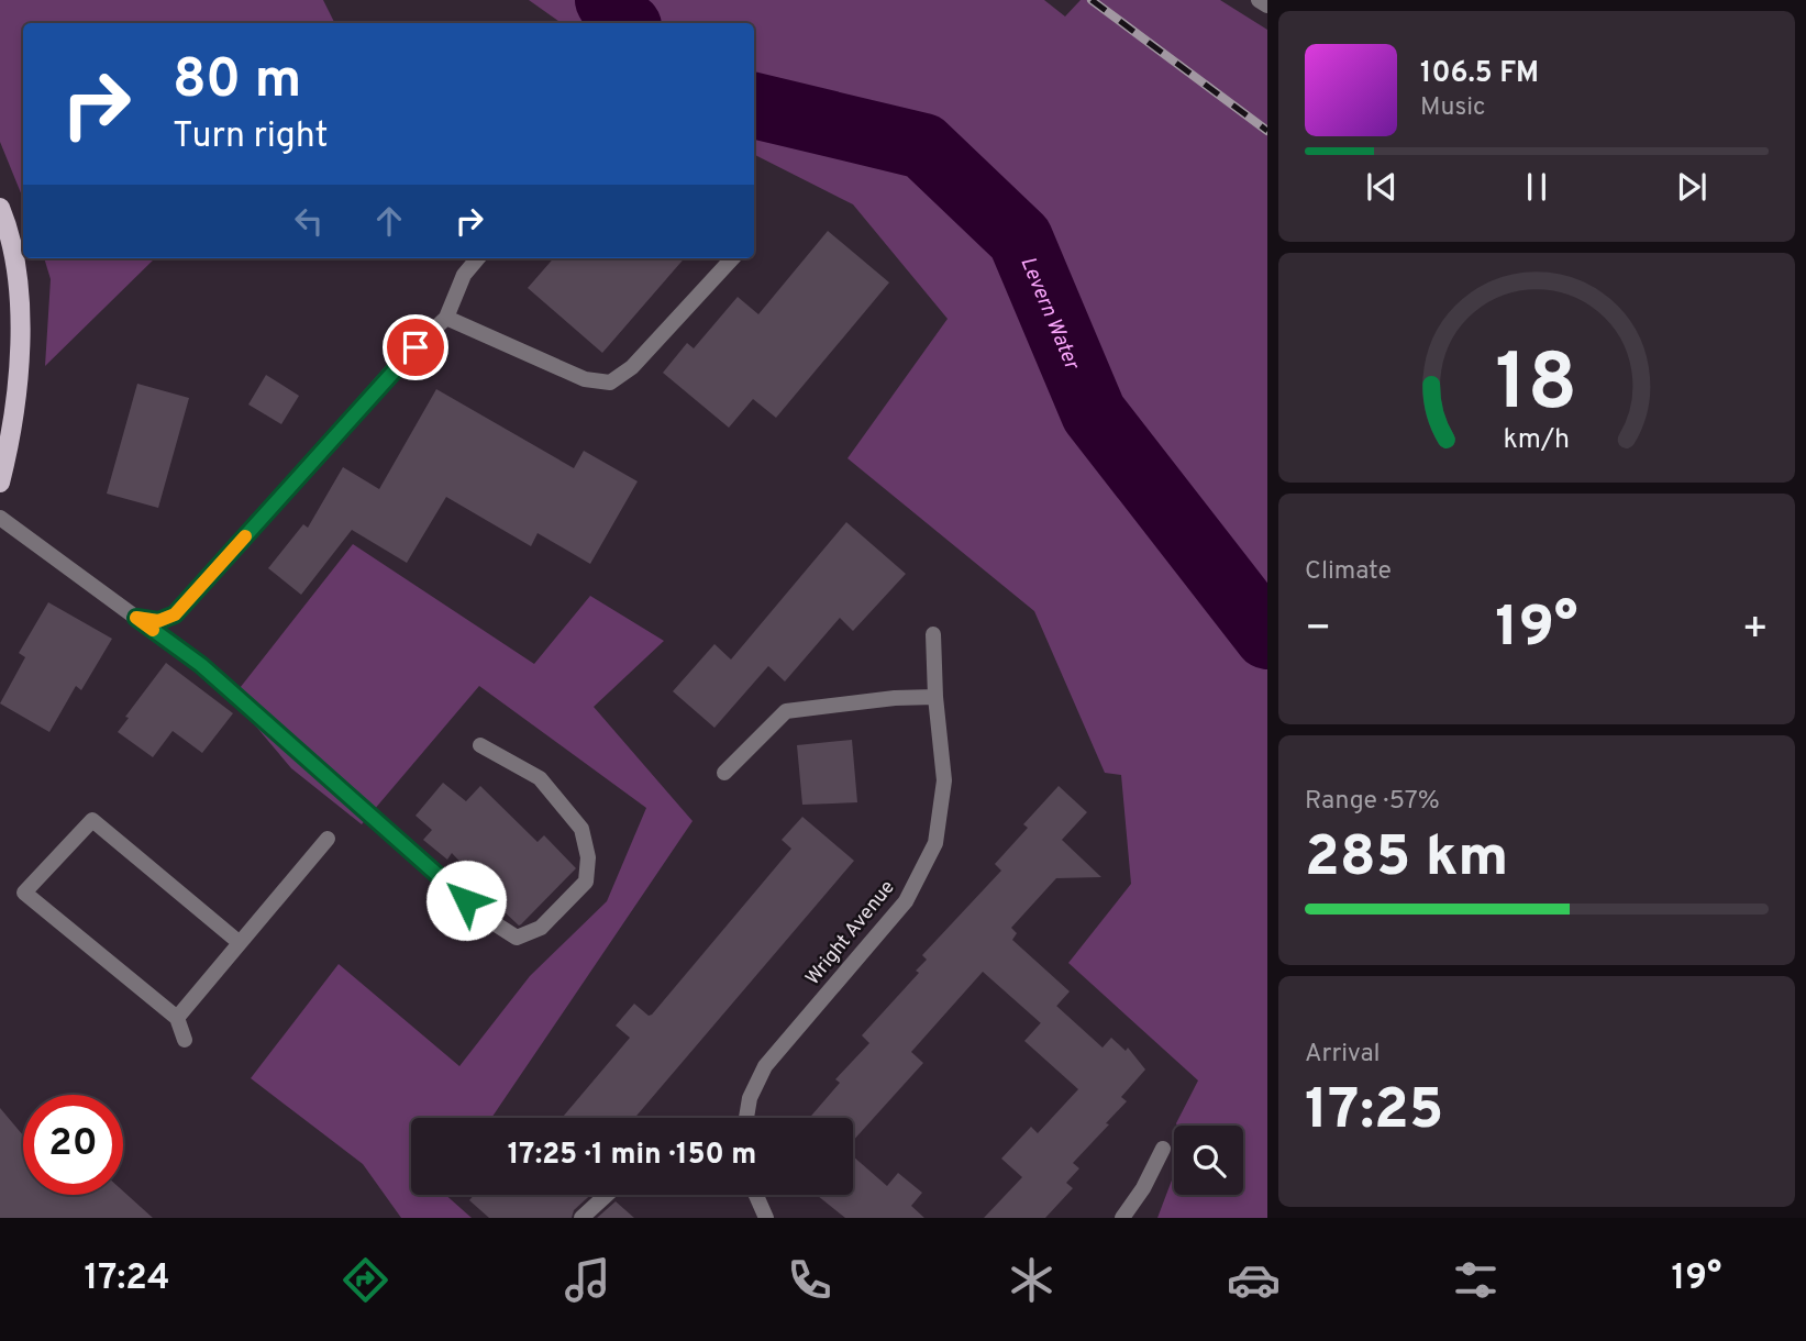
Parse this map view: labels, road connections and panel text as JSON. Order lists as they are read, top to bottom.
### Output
{
  "streets": {
    "street": ["Wright Avenue"]
  },
  "water": ["Levern Water"],
  "page": {
    "turn": ["80 m", "Turn right"],
    "song": ["106.5 FM", "Music"],
    "tile": [
      "Climate",
      ["Range · 57%", "285 km"],
      ["Arrival", "17:25"]
    ],
    "heat": ["−", "19°", "+"],
    "limit": "20",
    "trip": "17:25 · 1 min · 150 m",
    "tabs": ["17:24", "19°"],
    "gauge": ["18", "km/h"]
  }
}
